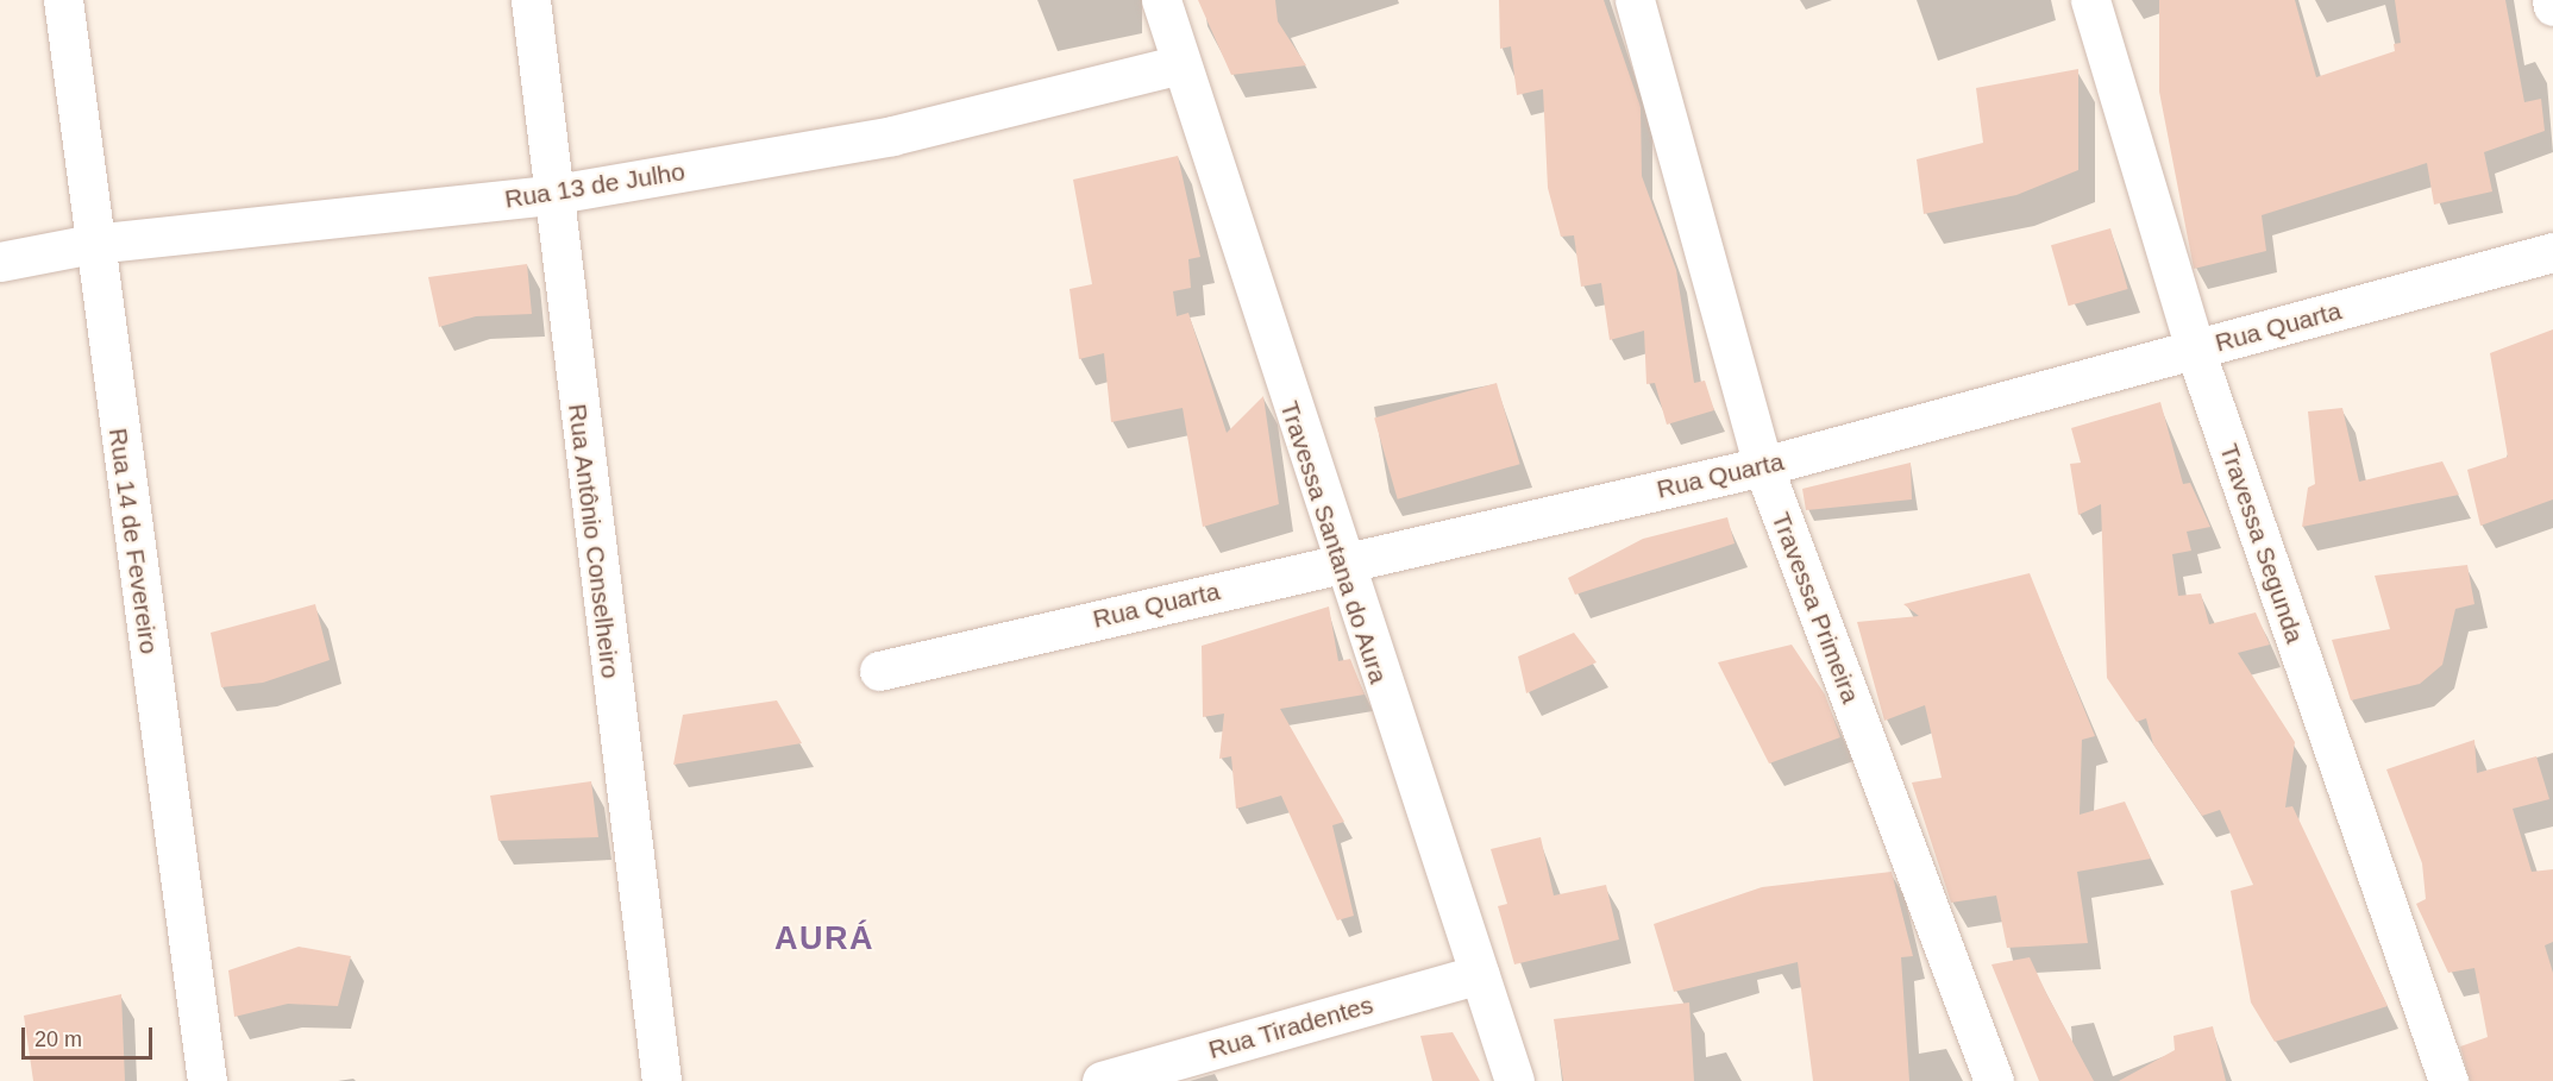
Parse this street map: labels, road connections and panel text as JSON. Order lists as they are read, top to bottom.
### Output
{
  "streets": {
    "street": [
      "Rua 13 de Julho",
      "Rua Quarta",
      "Rua 14 de Fevereiro",
      "Rua Antônio Conselheiro",
      "Travessa Santana do Aura",
      "Travessa Segunda",
      "Travessa Primeira",
      "Rua Tiradentes"
    ]
  },
  "crossings": [
    ["Rua 13 de Julho", "Rua 14 de Fevereiro"],
    ["Rua 13 de Julho", "Rua Antônio Conselheiro"],
    ["Rua 13 de Julho", "Travessa Santana do Aura"],
    ["Rua Quarta", "Travessa Santana do Aura"],
    ["Rua Quarta", "Travessa Segunda"],
    ["Rua Quarta", "Travessa Primeira"],
    ["Travessa Santana do Aura", "Rua Tiradentes"]
  ],
  "districts": ["AURÁ"],
  "scale_bar": "20 m"
}
